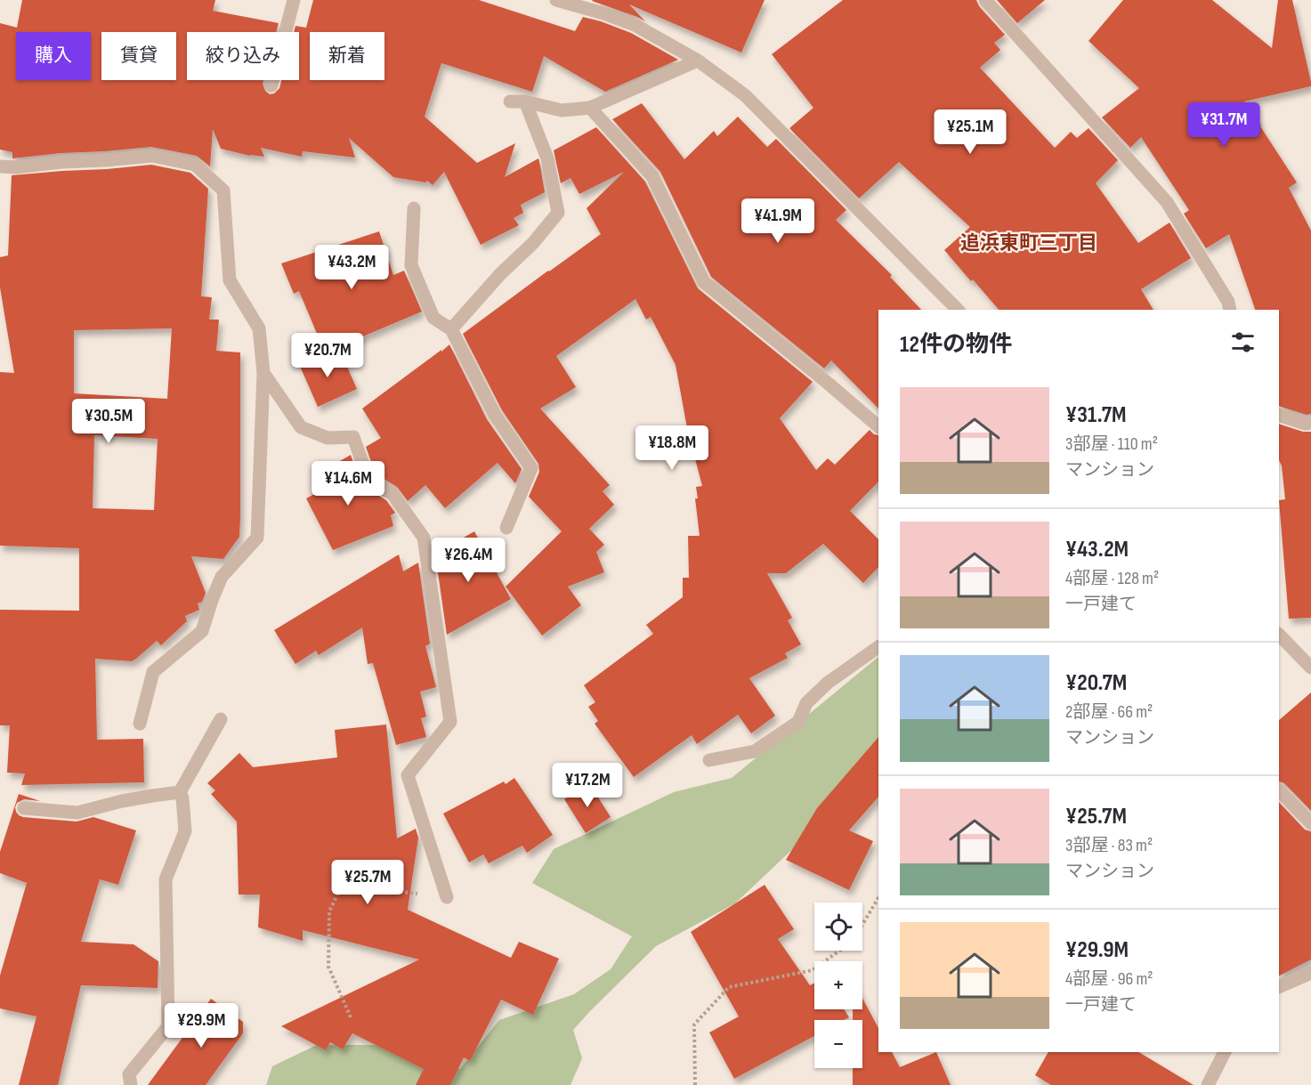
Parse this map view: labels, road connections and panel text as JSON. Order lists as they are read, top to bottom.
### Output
{
  "districts": ["追浜東町三丁目"],
  "page": {
    "chip": [
      "購入",
      "賃貸",
      "絞り込み",
      "新着"
    ],
    "price": [
      "¥31.7M",
      "¥25.1M",
      "¥41.9M",
      "¥43.2M",
      "¥20.7M",
      "¥30.5M",
      "¥18.8M",
      "¥14.6M",
      "¥26.4M",
      "¥17.2M",
      "¥25.7M",
      "¥29.9M"
    ],
    "heading": "12件の物件",
    "list": [
      {
        "name": "¥31.7M",
        "note": "3部屋 · 110 m² · マンション"
      },
      {
        "name": "¥43.2M",
        "note": "4部屋 · 128 m² · 一戸建て"
      },
      {
        "name": "¥20.7M",
        "note": "2部屋 · 66 m² · マンション"
      },
      {
        "name": "¥25.7M",
        "note": "3部屋 · 83 m² · マンション"
      },
      {
        "name": "¥29.9M",
        "note": "4部屋 · 96 m² · 一戸建て"
      }
    ],
    "map_buttons": ["+", "−"]
  }
}
